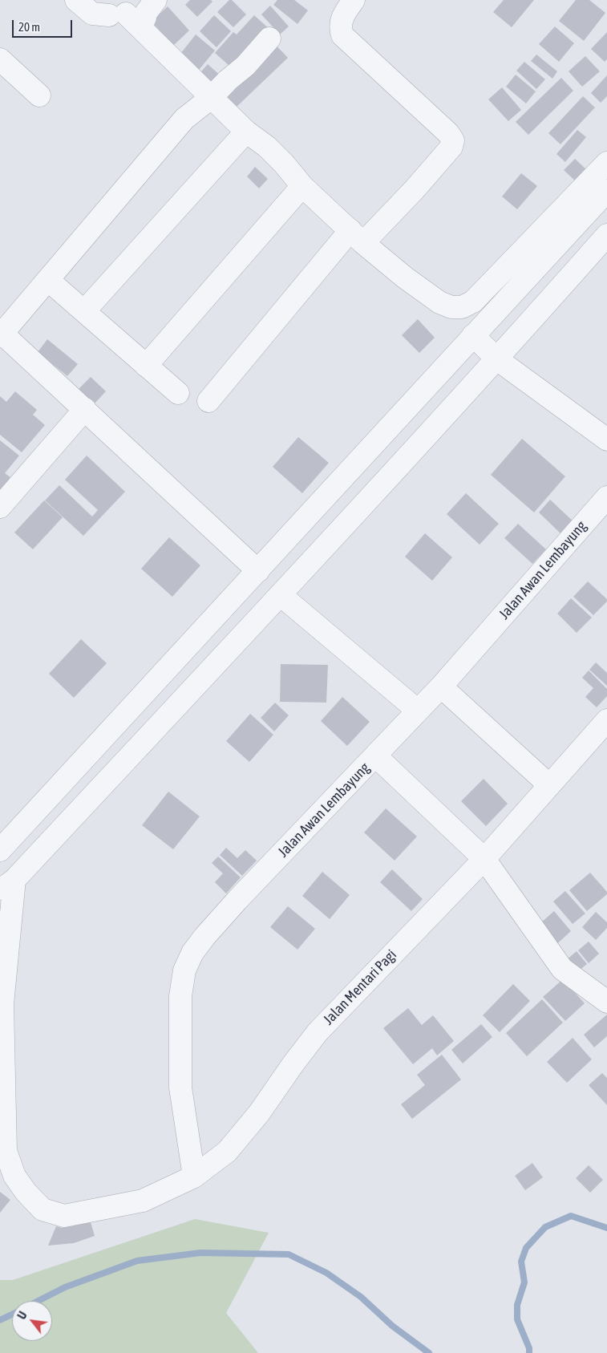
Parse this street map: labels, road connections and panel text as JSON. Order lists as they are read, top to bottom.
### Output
{
  "streets": {
    "street": ["Jalan Awan Lembayung", "Jalan Mentari Pagi"]
  },
  "crossings": [
    ["Jalan Awan Lembayung", "Jalan Mentari Pagi"]
  ],
  "scale_bar": "20 m",
  "north": "top left"
}
